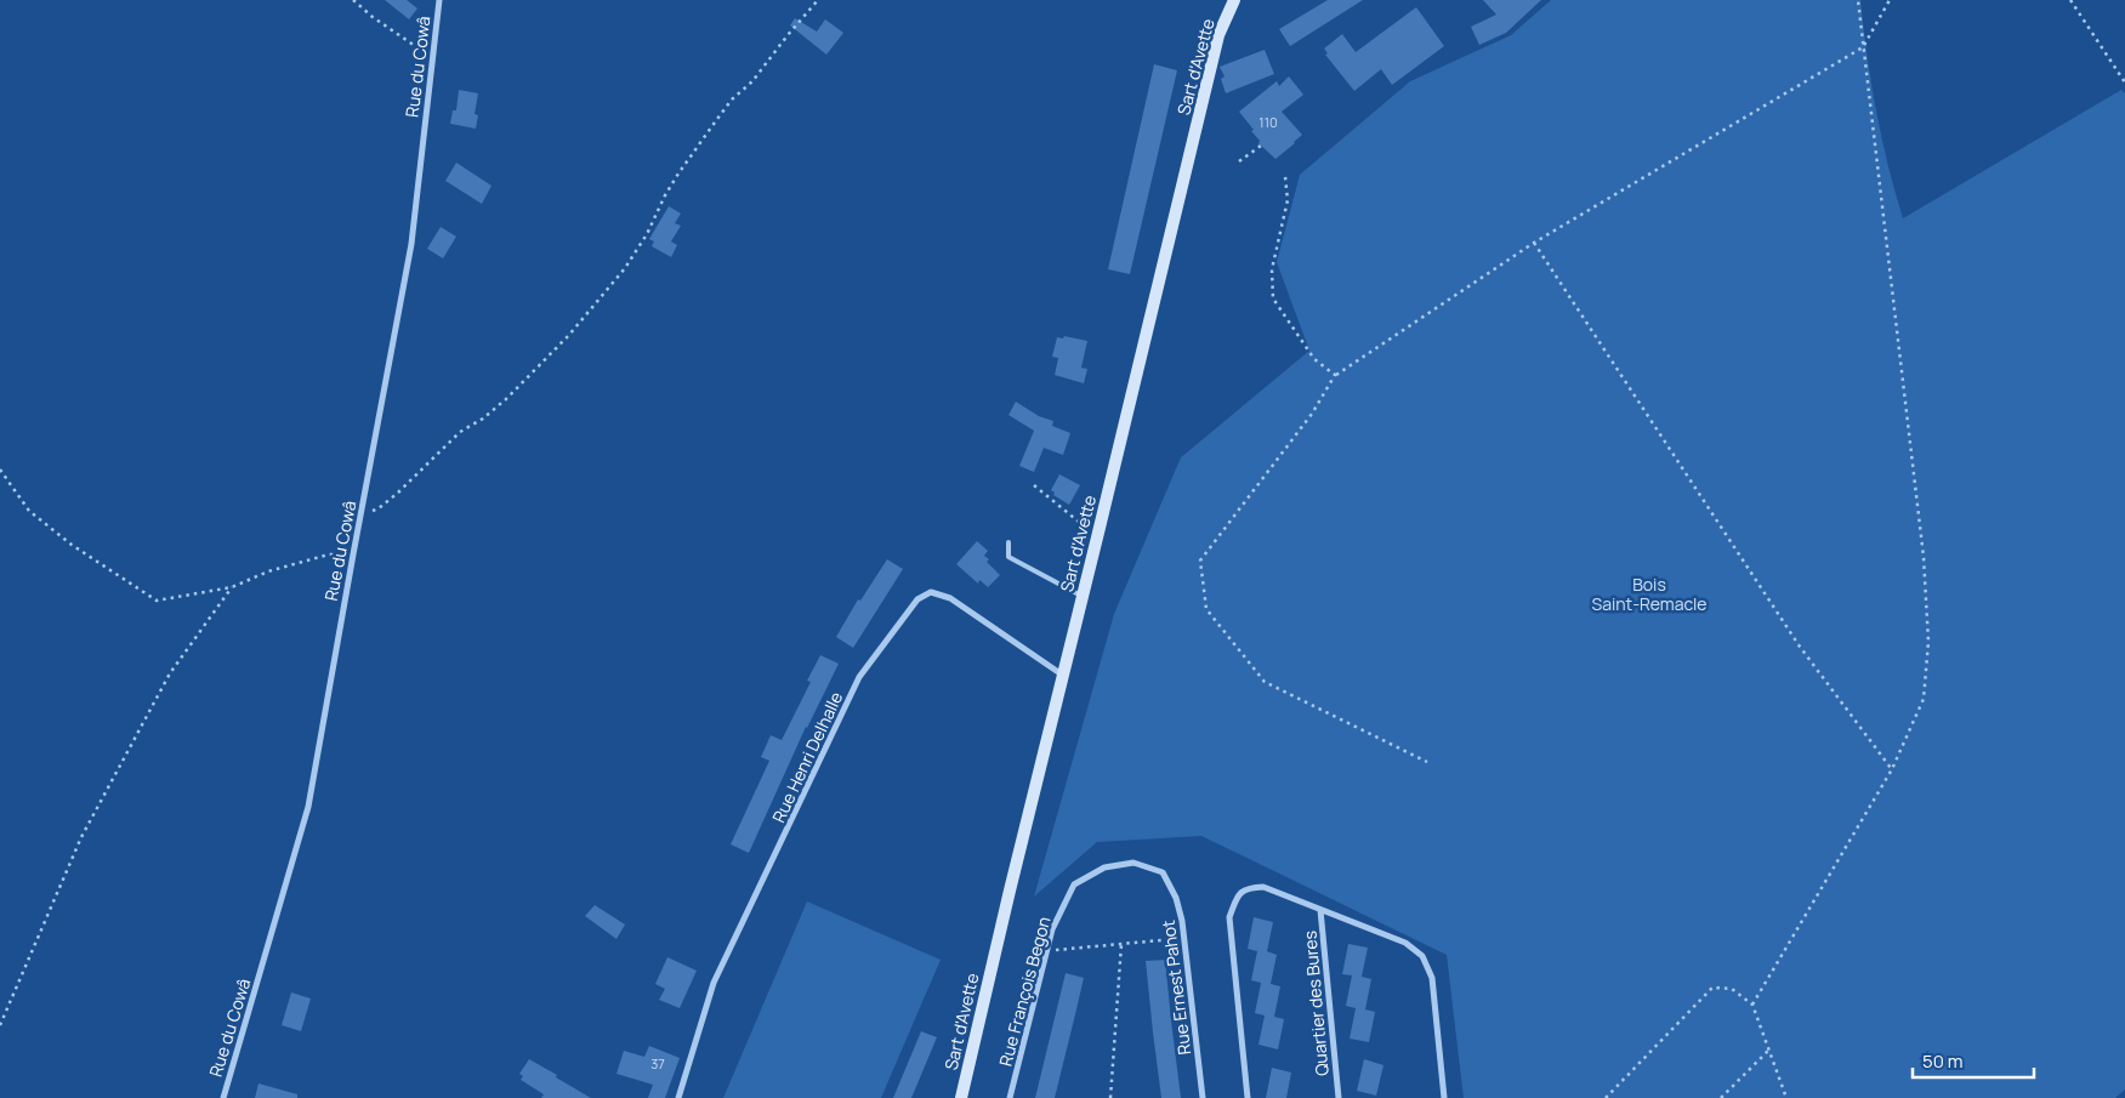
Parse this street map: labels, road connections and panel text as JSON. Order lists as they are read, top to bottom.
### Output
{
  "streets": {
    "street": [
      "Rue du Cowâ",
      "Sart d'Avette",
      "Rue Henri Delhalle",
      "Rue Ernest Pahot",
      "Rue François Begon",
      "Quartier des Bures"
    ]
  },
  "crossings": [
    ["Sart d'Avette", "Rue Henri Delhalle"],
    ["Rue Ernest Pahot", "Rue François Begon"]
  ],
  "parks": ["Bois Saint-Remacle"],
  "house_numbers": ["110", "37"],
  "scale_bar": "50 m"
}
